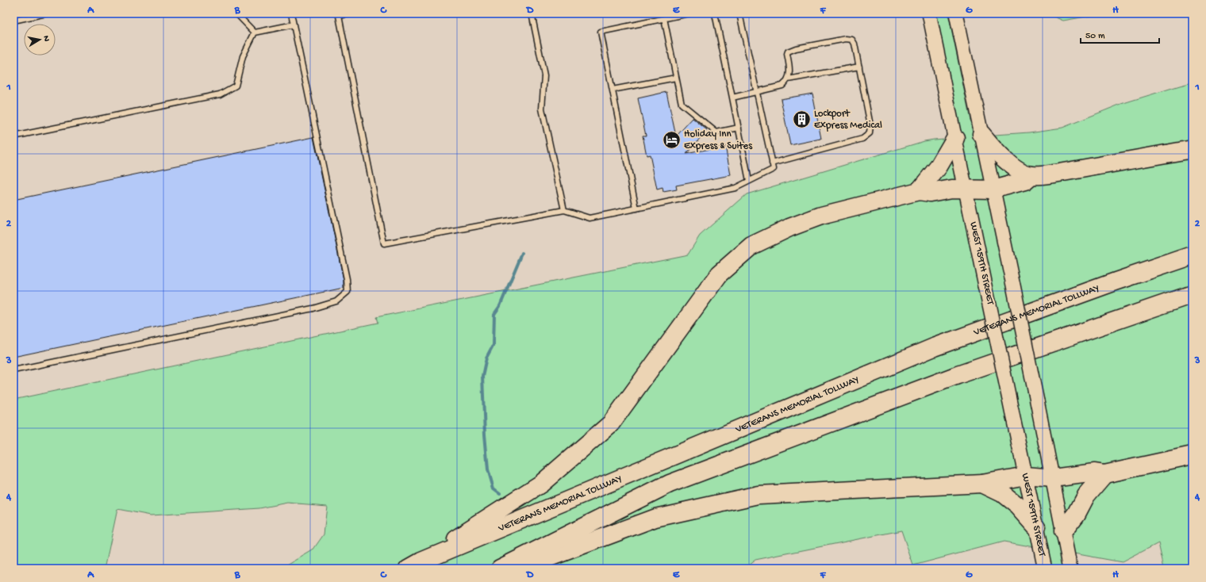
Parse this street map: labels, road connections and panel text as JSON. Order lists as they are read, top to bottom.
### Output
{
  "streets": {
    "highway": ["VETERANS MEMORIAL TOLLWAY"],
    "main road": ["WEST 159TH STREET"]
  },
  "places": {
    "building": ["Lockport Express Medical"],
    "hotel": ["Holiday Inn Express & Suites"]
  },
  "scale_bar": "50 m",
  "north": "right",
  "grid": {
    "columns": [
      "A",
      "B",
      "C",
      "D",
      "E",
      "F",
      "G",
      "H"
    ],
    "rows": [
      "1",
      "2",
      "3",
      "4"
    ]
  }
}
